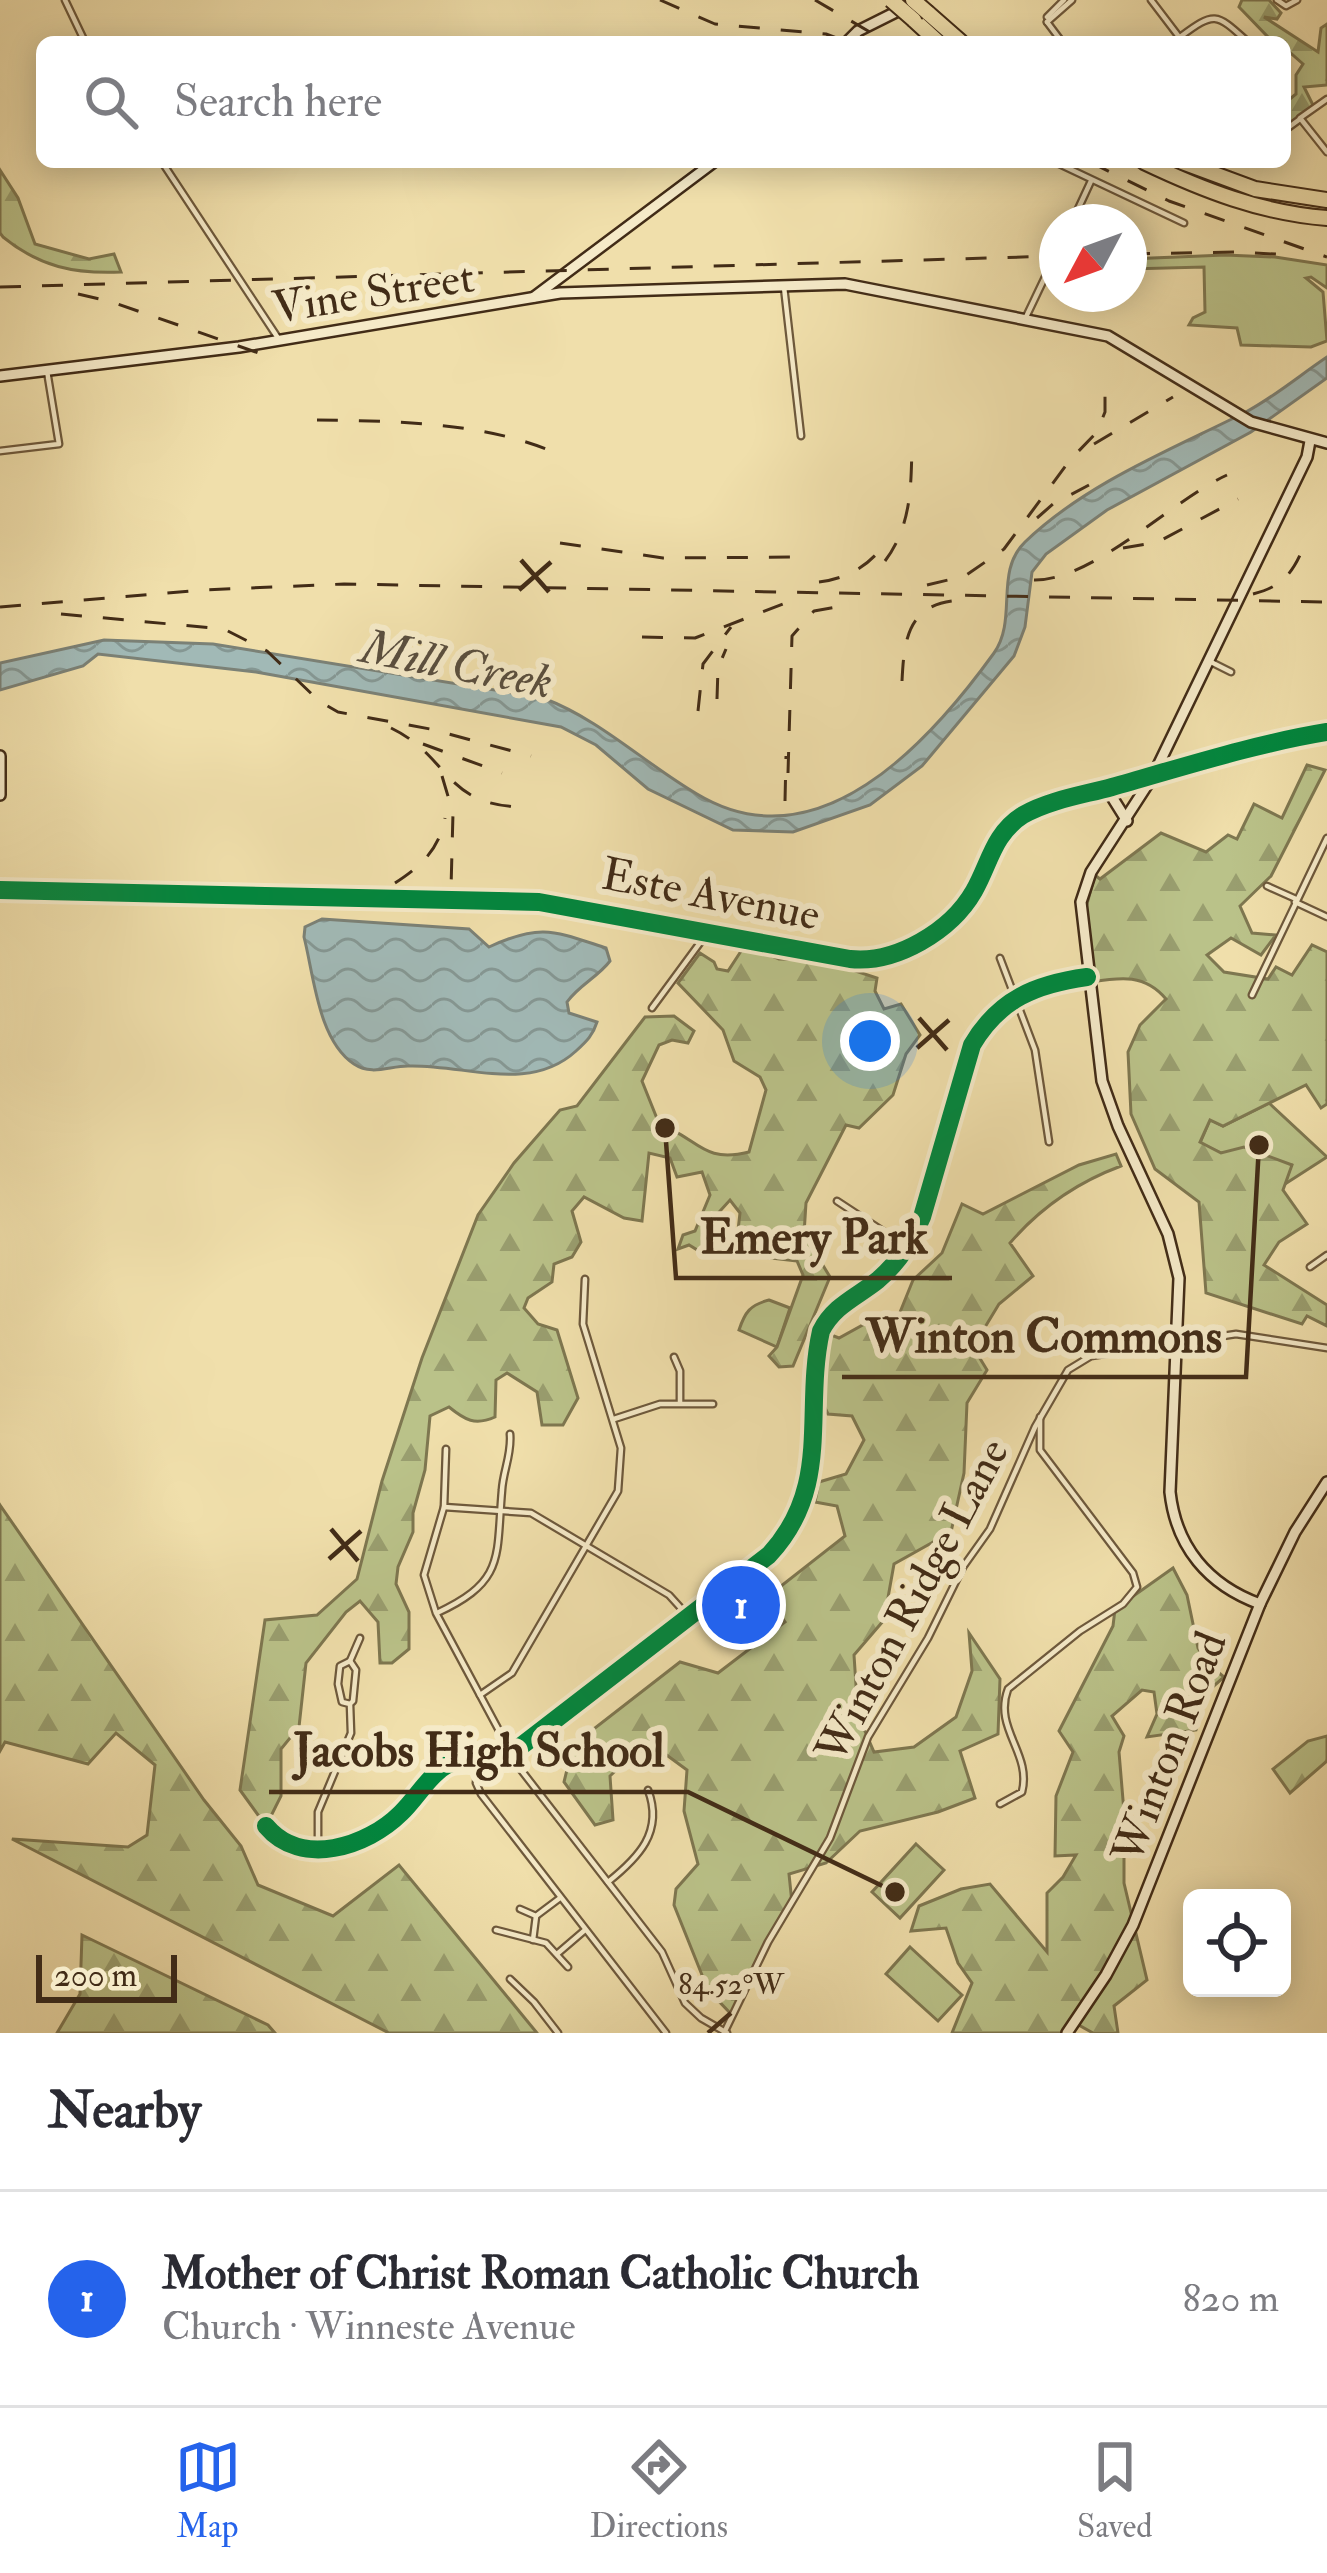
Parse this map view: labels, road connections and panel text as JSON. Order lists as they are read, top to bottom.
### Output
{
  "streets": {
    "street": [
      "Vine Street",
      "Este Avenue",
      "Winton Ridge Lane",
      "Winton Road"
    ]
  },
  "water": ["Mill Creek"],
  "places": ["Emery Park", "Winton Commons", "Jacobs High School"],
  "scale_bar": "200 m",
  "north": "bottom left",
  "page": {
    "search": "Search here",
    "pins": "1",
    "scale": "200 m",
    "heading": "Nearby",
    "list": [
      {
        "mark": "1",
        "name": "Mother of Christ Roman Catholic Church",
        "note": "Church · Winneste Avenue",
        "value": "820 m"
      }
    ],
    "nav": ["Map", "Directions", "Saved"]
  },
  "coordinates": ["84.52°W"]
}
